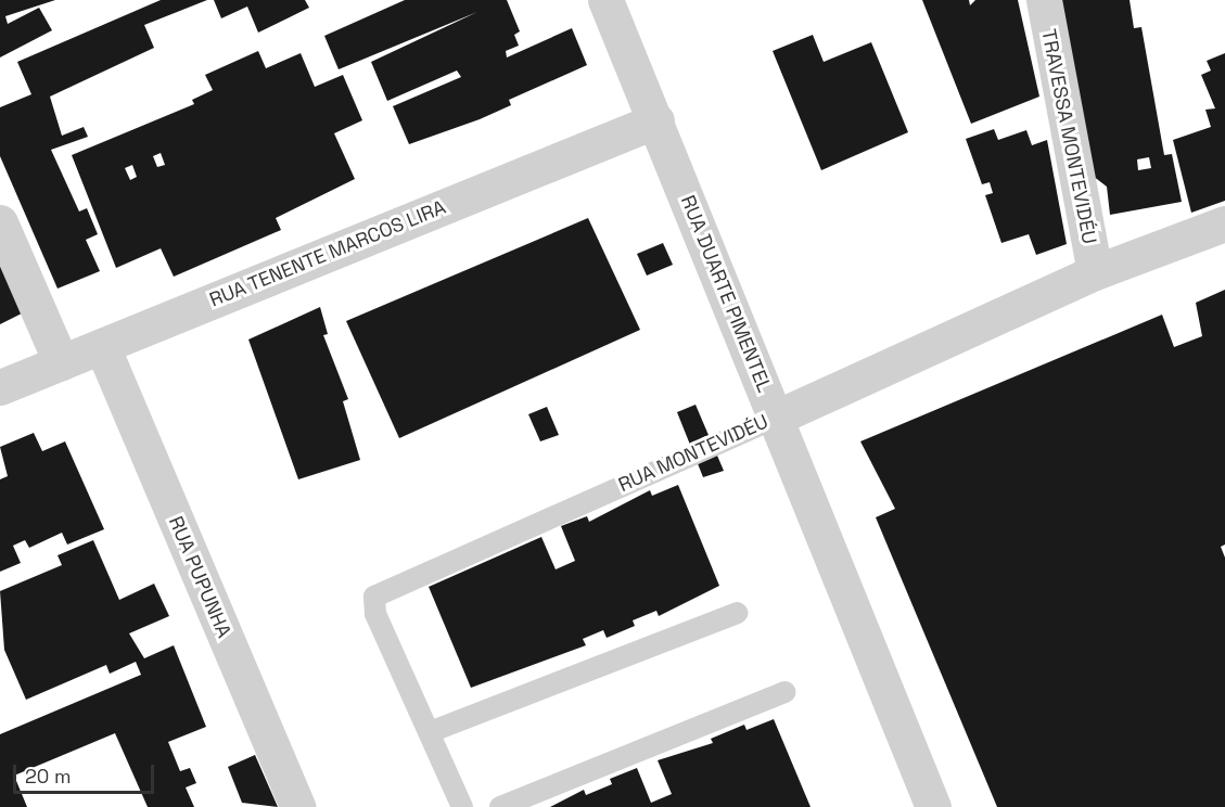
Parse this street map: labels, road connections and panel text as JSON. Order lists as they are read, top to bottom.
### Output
{
  "streets": {
    "street": [
      "TRAVESSA MONTEVIDÉU",
      "RUA TENENTE MARCOS LIRA",
      "RUA DUARTE PIMENTEL",
      "RUA MONTEVIDÉU",
      "RUA PUPUNHA"
    ]
  },
  "crossings": [
    ["TRAVESSA MONTEVIDÉU", "RUA MONTEVIDÉU"],
    ["RUA TENENTE MARCOS LIRA", "RUA DUARTE PIMENTEL"],
    ["RUA TENENTE MARCOS LIRA", "RUA PUPUNHA"],
    ["RUA DUARTE PIMENTEL", "RUA MONTEVIDÉU"]
  ],
  "scale_bar": "20 m"
}
